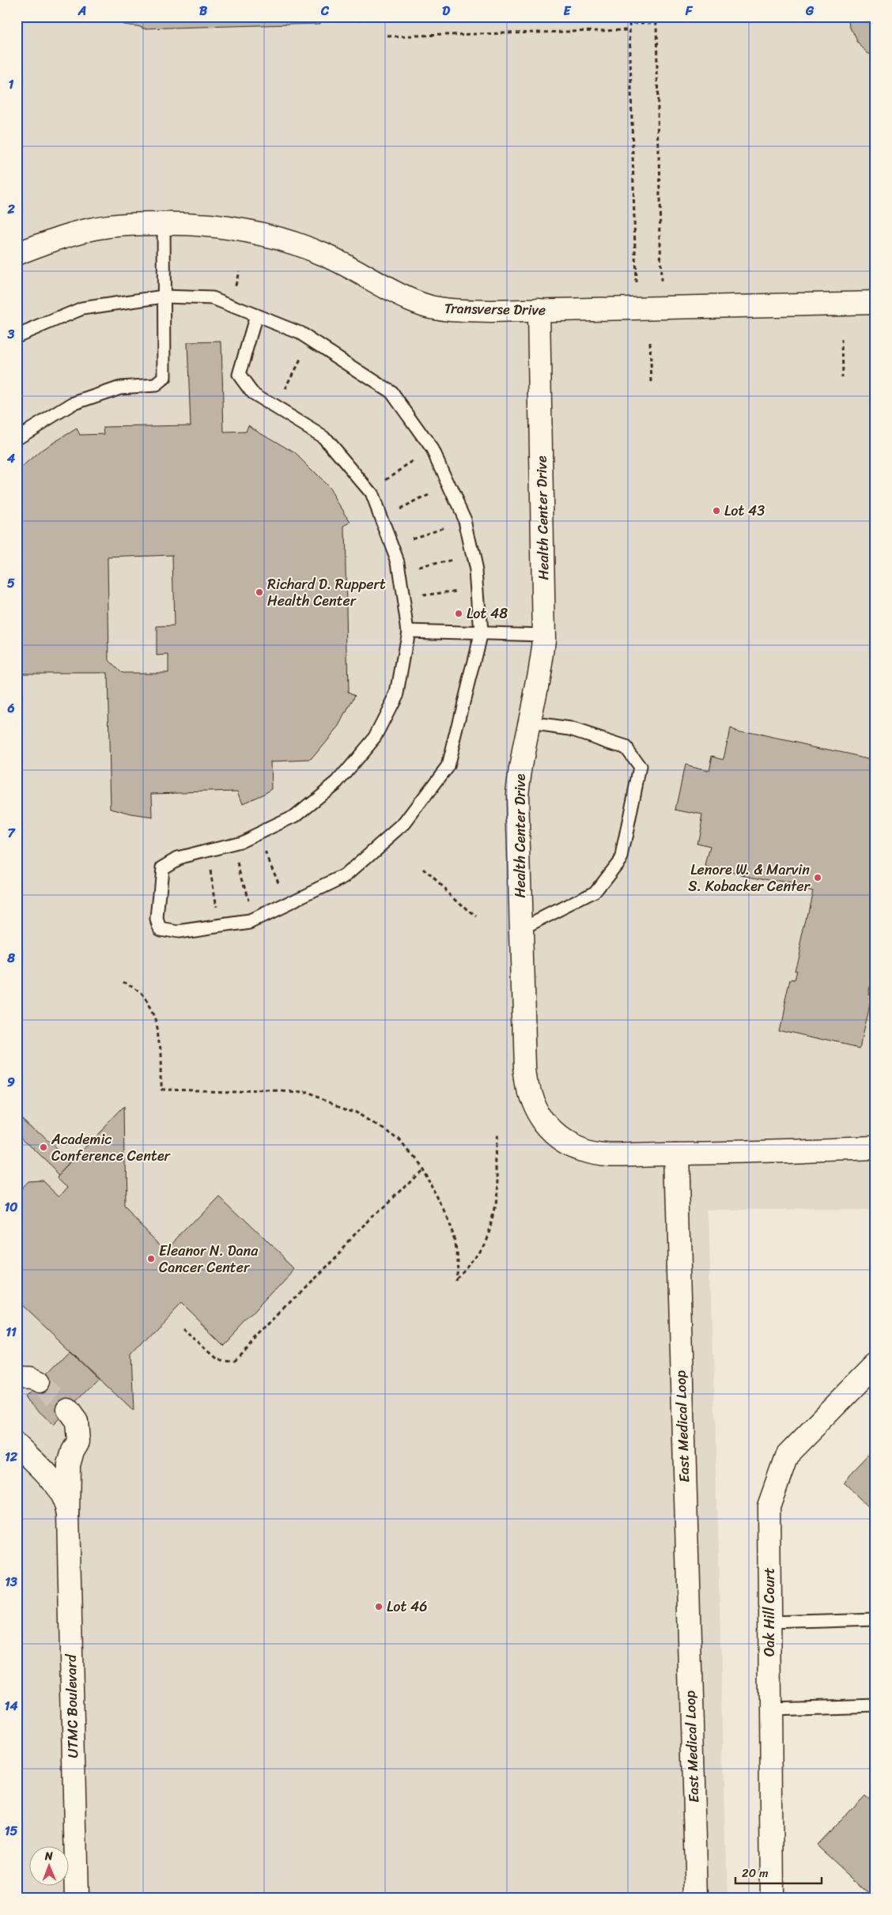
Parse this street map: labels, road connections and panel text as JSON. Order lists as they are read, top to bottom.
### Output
{
  "streets": {
    "street": [
      "Transverse Drive",
      "Health Center Drive",
      "East Medical Loop",
      "Oak Hill Court",
      "UTMC Boulevard"
    ]
  },
  "crossings": [
    ["Transverse Drive", "Health Center Drive"],
    ["Health Center Drive", "East Medical Loop"]
  ],
  "places": [
    "Lot 43",
    "Richard D. Ruppert Health Center",
    "Lot 48",
    "Lenore W. & Marvin S. Kobacker Center",
    "Academic Conference Center",
    "Eleanor N. Dana Cancer Center",
    "Lot 46"
  ],
  "scale_bar": "20 m",
  "north": "top",
  "grid": {
    "columns": [
      "A",
      "B",
      "C",
      "D",
      "E",
      "F",
      "G"
    ],
    "rows": [
      "1",
      "2",
      "3",
      "4",
      "5",
      "6",
      "7",
      "8",
      "9",
      "10",
      "11",
      "12",
      "13",
      "14",
      "15"
    ]
  }
}
